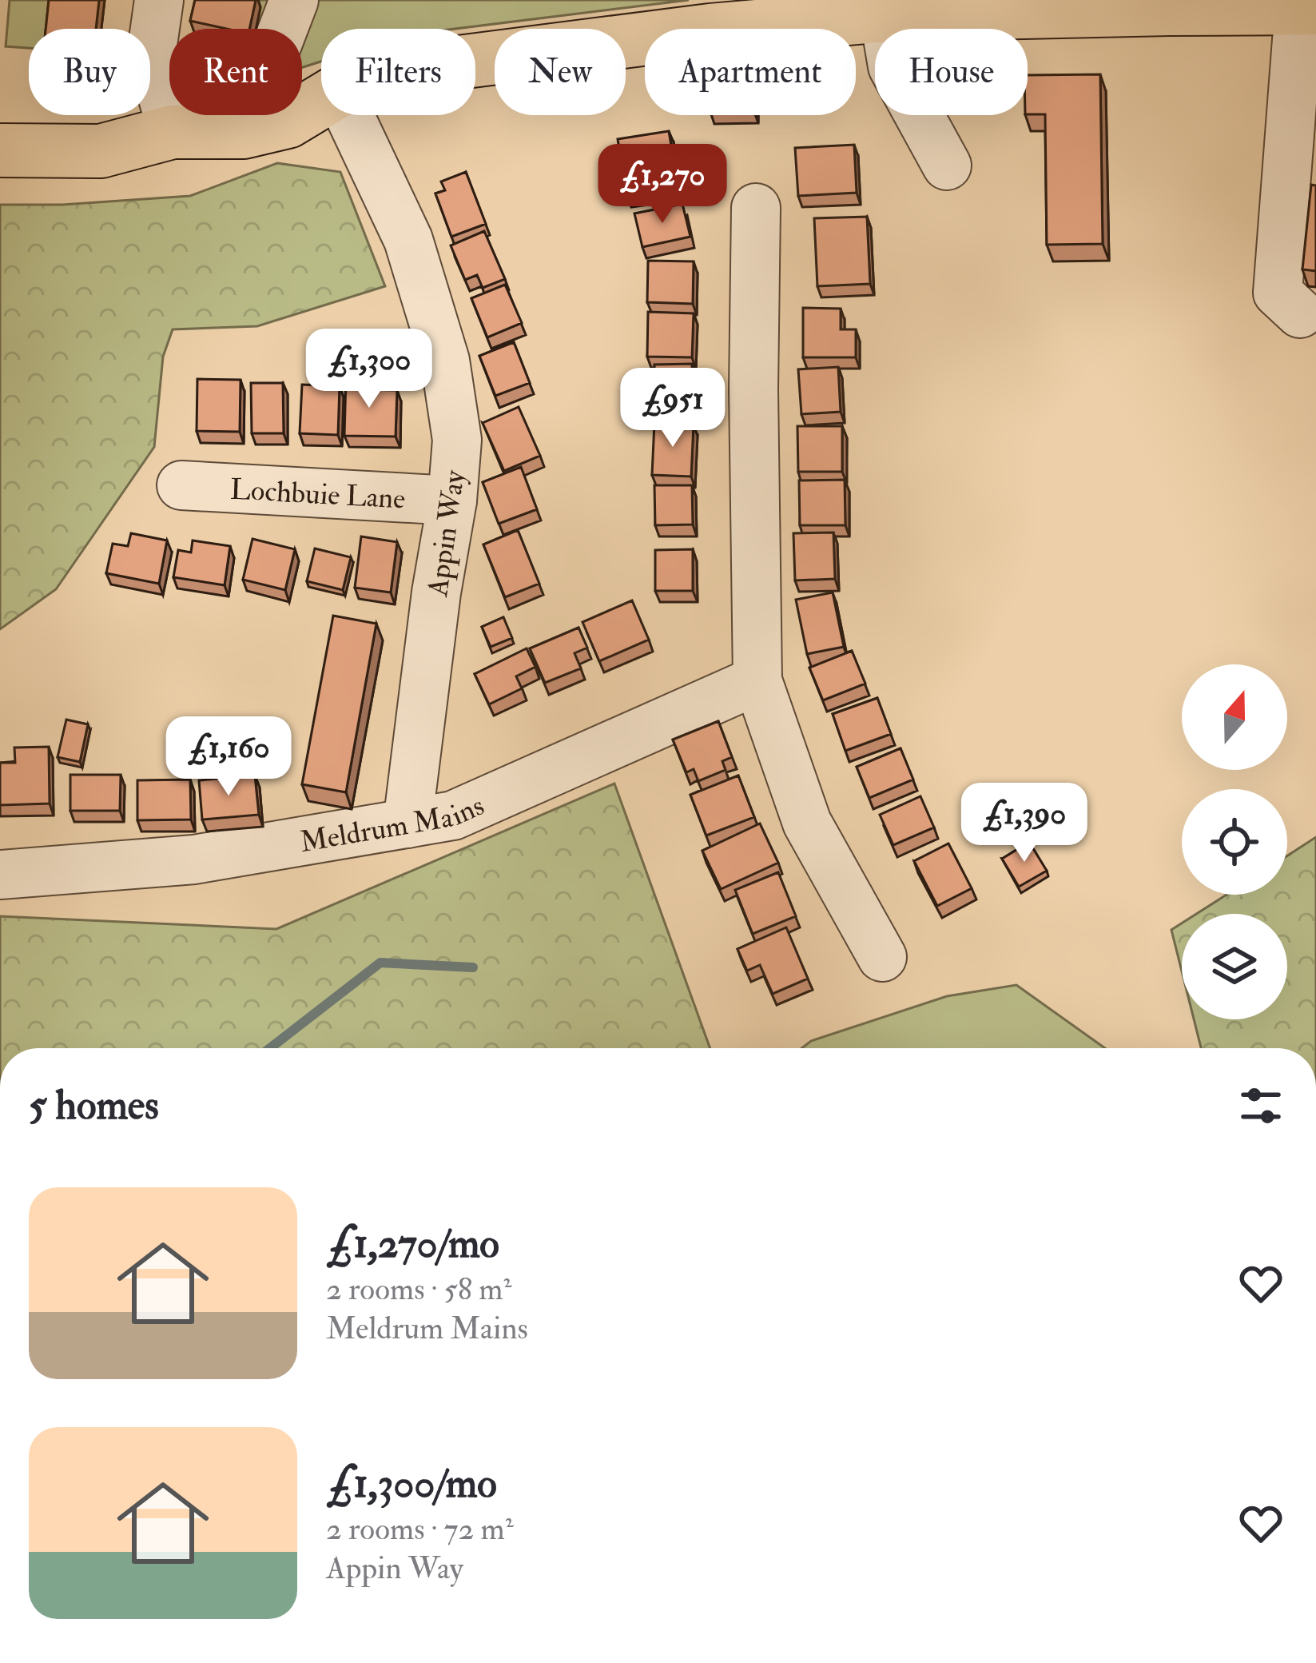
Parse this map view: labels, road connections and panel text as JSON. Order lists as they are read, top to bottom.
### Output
{
  "streets": {
    "street": ["Lochbuie Lane", "Appin Way", "Meldrum Mains"]
  },
  "crossings": [
    ["Lochbuie Lane", "Appin Way"],
    ["Appin Way", "Meldrum Mains"]
  ],
  "north": "top",
  "page": {
    "chip": [
      "Buy",
      "Rent",
      "Filters",
      "New",
      "Apartment",
      "House"
    ],
    "price": [
      "£1,270",
      "£1,300",
      "£951",
      "£1,160",
      "£1,390"
    ],
    "heading": "5 homes",
    "list": [
      {
        "name": "£1,270/mo",
        "note": "2 rooms · 58 m² · Meldrum Mains"
      },
      {
        "name": "£1,300/mo",
        "note": "2 rooms · 72 m² · Appin Way"
      }
    ]
  }
}
